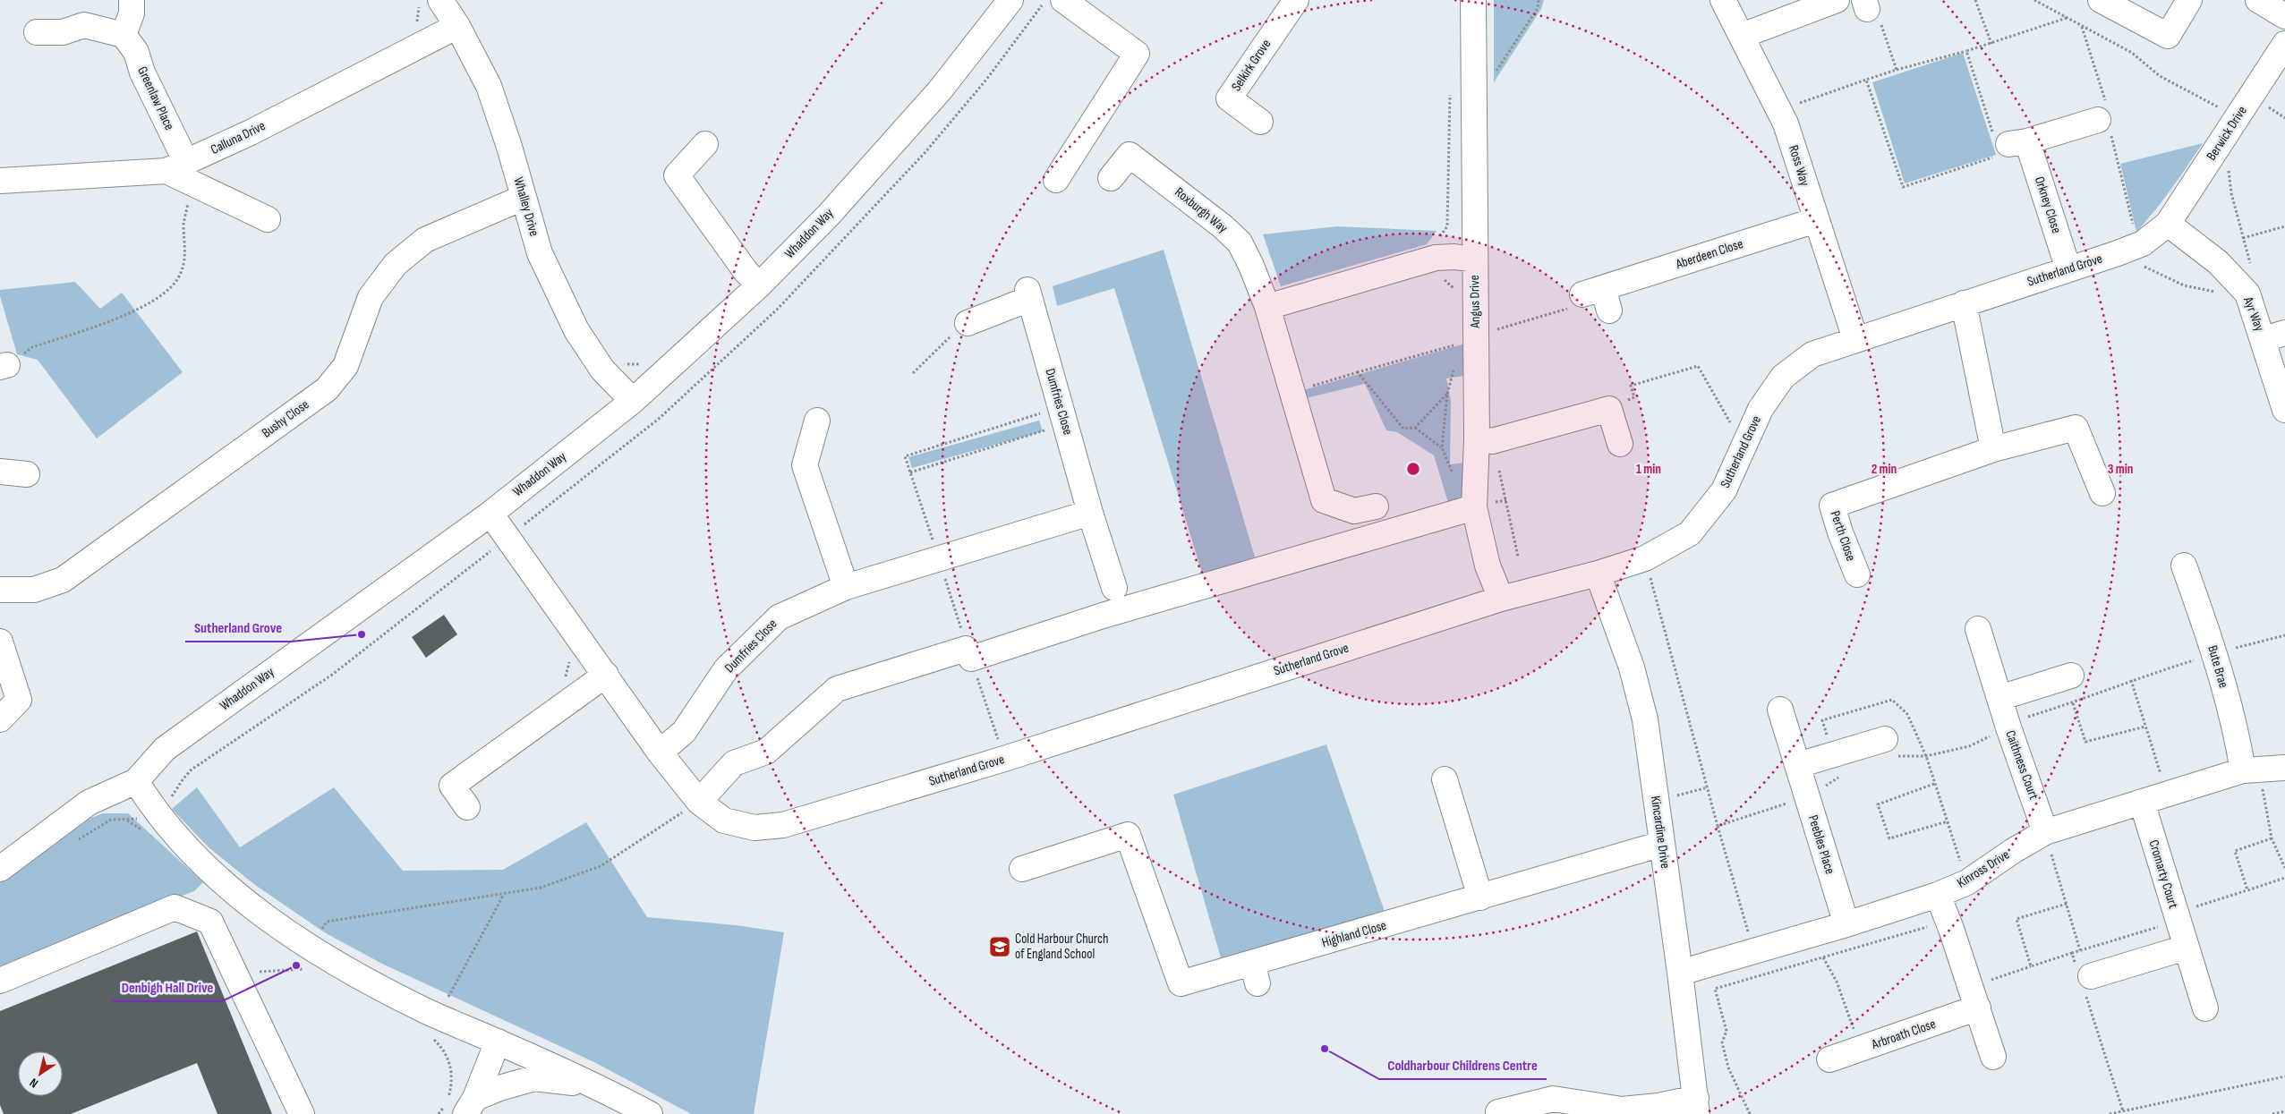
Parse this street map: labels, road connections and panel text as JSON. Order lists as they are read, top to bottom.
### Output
{
  "streets": {
    "street": [
      "Selkirk Grove",
      "Greenlaw Place",
      "Berwick Drive",
      "Calluna Drive",
      "Ross Way",
      "Orkney Close",
      "Whalley Drive",
      "Roxburgh Way",
      "Whaddon Way",
      "Aberdeen Close",
      "Sutherland Grove",
      "Angus Drive",
      "Ayr Way",
      "Dumfries Close",
      "Bushy Close",
      "Perth Close",
      "Bute Brae",
      "Caithness Court",
      "Kincardine Drive",
      "Peebles Place",
      "Kinross Drive",
      "Cromarty Court",
      "Highland Close",
      "Arbroath Close"
    ]
  },
  "crossings": [
    ["Greenlaw Place", "Calluna Drive"],
    ["Berwick Drive", "Sutherland Grove"],
    ["Berwick Drive", "Ayr Way"],
    ["Calluna Drive", "Whalley Drive"],
    ["Ross Way", "Aberdeen Close"],
    ["Ross Way", "Sutherland Grove"],
    ["Orkney Close", "Sutherland Grove"],
    ["Whalley Drive", "Whaddon Way"],
    ["Whalley Drive", "Bushy Close"],
    ["Whaddon Way", "Sutherland Grove"],
    ["Sutherland Grove", "Angus Drive"],
    ["Sutherland Grove", "Ayr Way"],
    ["Sutherland Grove", "Dumfries Close"],
    ["Sutherland Grove", "Kincardine Drive"],
    ["Bute Brae", "Kinross Drive"],
    ["Caithness Court", "Kinross Drive"],
    ["Kincardine Drive", "Kinross Drive"],
    ["Kincardine Drive", "Highland Close"],
    ["Peebles Place", "Kinross Drive"],
    ["Kinross Drive", "Cromarty Court"]
  ],
  "places": {
    "other": ["Sutherland Grove", "Denbigh Hall Drive", "Coldharbour Childrens Centre"],
    "school or university": ["Cold Harbour Church of England School"]
  },
  "north": "bottom left",
  "rings": ["1 min", "2 min", "3 min"]
}
